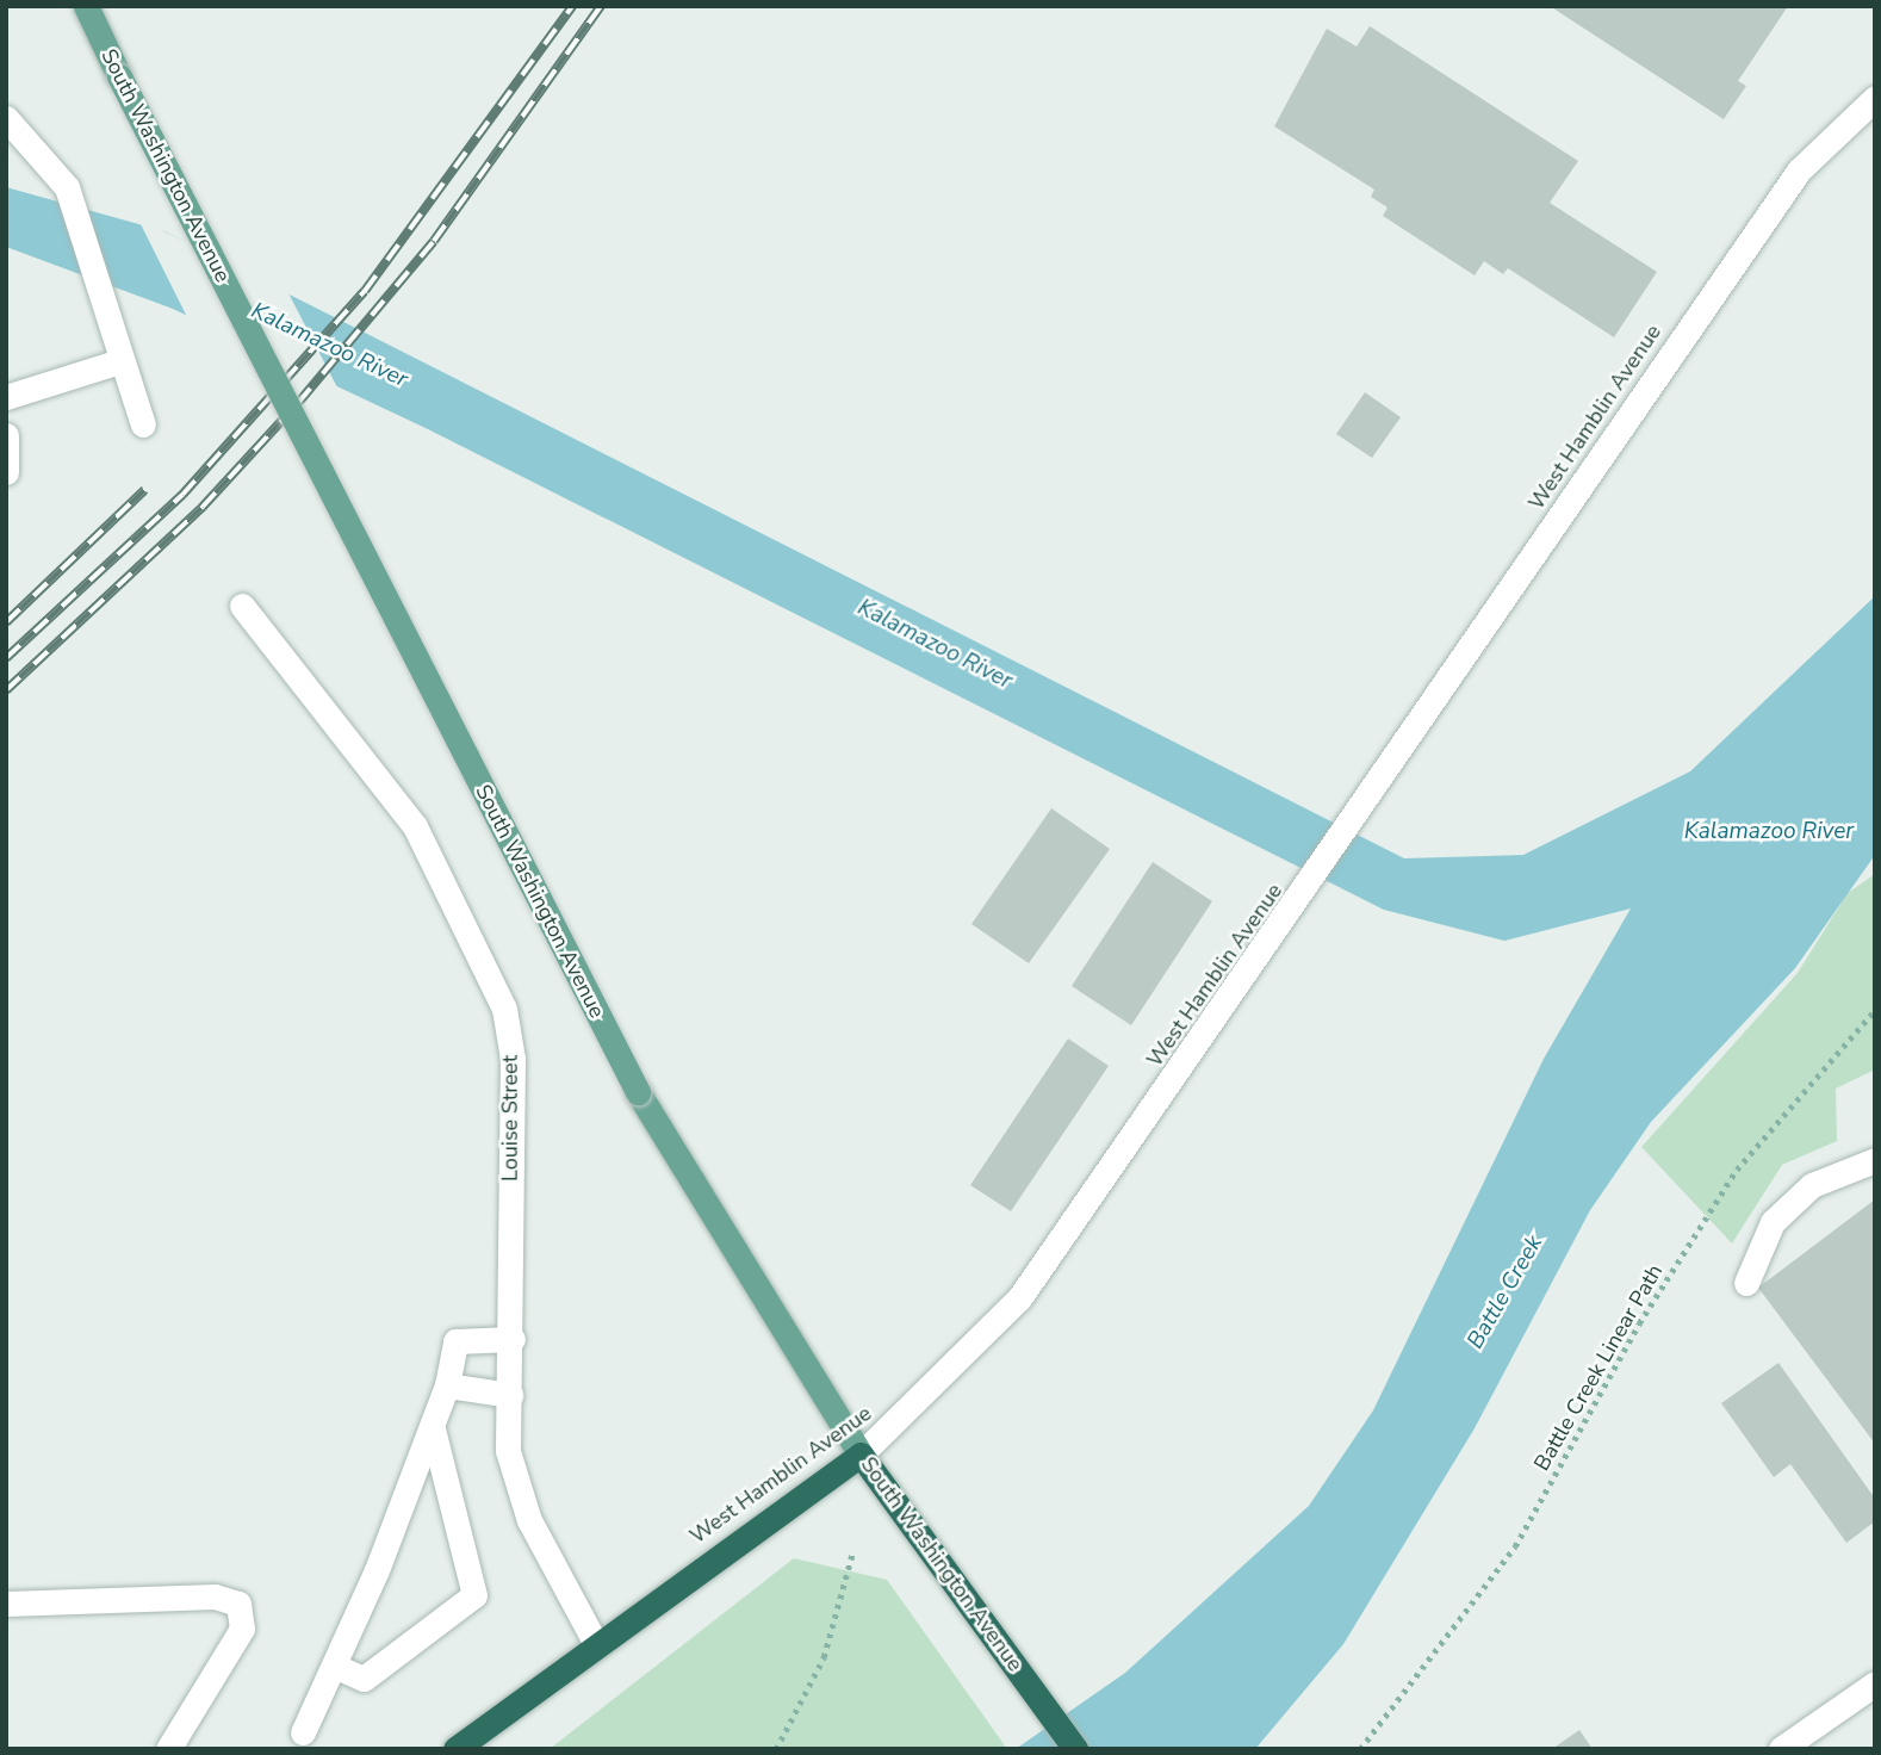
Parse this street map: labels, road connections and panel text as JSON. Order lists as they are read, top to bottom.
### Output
{
  "streets": {
    "highway": ["South Washington Avenue", "West Hamblin Avenue"],
    "street": ["Louise Street"],
    "path": ["Battle Creek Linear Path"]
  },
  "crossings": [
    ["South Washington Avenue", "West Hamblin Avenue"],
    ["West Hamblin Avenue", "Louise Street"]
  ],
  "water": ["Kalamazoo River", "Battle Creek"]
}
